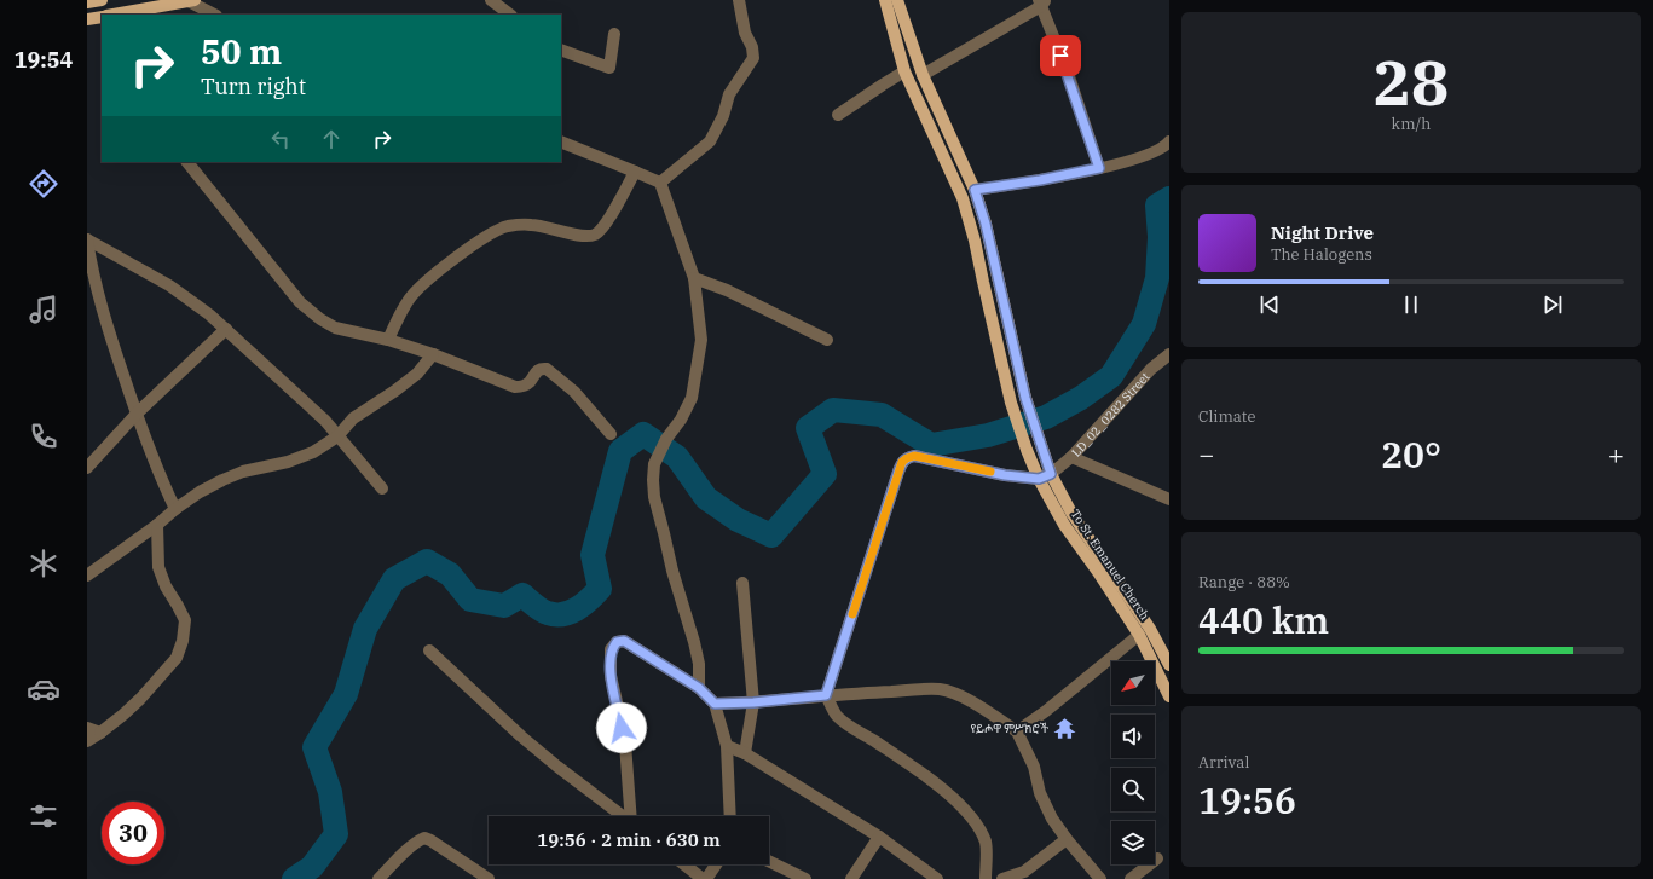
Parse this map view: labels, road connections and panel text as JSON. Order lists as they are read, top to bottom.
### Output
{
  "streets": {
    "main road": ["To St. Emanuel Cherch"],
    "street": ["LD_02_0282 Street"]
  },
  "crossings": [
    ["LD_02_0282 Street", "To St. Emanuel Cherch"]
  ],
  "places": {
    "temple": ["የይሖዋ ምሥክሮች"]
  },
  "north": "bottom left",
  "page": {
    "tabs": "19:54",
    "tile": [
      ["28", "km/h"],
      "Climate",
      ["Range · 88%", "440 km"],
      ["Arrival", "19:56"]
    ],
    "turn": ["50 m", "Turn right"],
    "song": ["Night Drive", "The Halogens"],
    "heat": ["−", "20°", "+"],
    "limit": "30",
    "trip": "19:56 · 2 min · 630 m"
  }
}
